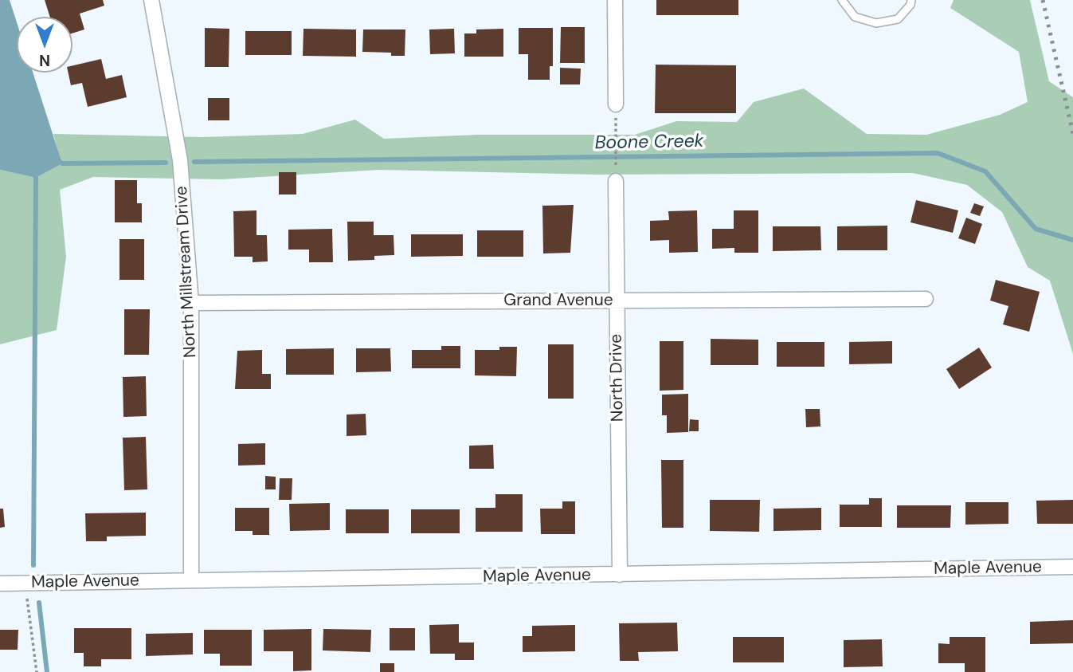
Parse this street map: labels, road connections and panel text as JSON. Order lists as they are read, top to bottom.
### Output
{
  "streets": {
    "street": [
      "North Millstream Drive",
      "Grand Avenue",
      "North Drive",
      "Maple Avenue"
    ]
  },
  "crossings": [
    ["North Millstream Drive", "Grand Avenue"],
    ["North Millstream Drive", "Maple Avenue"],
    ["Grand Avenue", "North Drive"],
    ["North Drive", "Maple Avenue"]
  ],
  "water": ["Boone Creek"],
  "north": "bottom"
}
